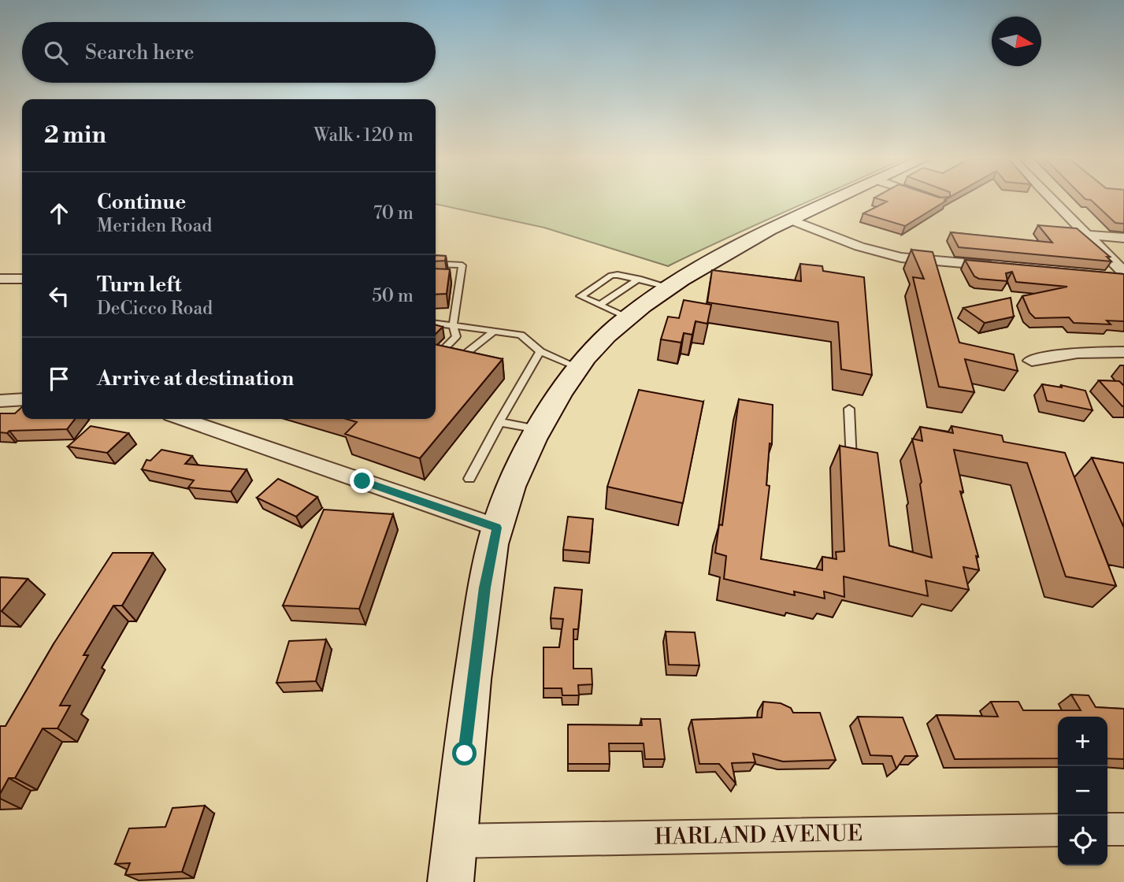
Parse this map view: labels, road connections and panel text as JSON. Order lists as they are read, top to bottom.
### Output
{
  "streets": {
    "street": ["HARLAND AVENUE"]
  },
  "north": "right",
  "page": {
    "search": "Search here",
    "heading": ["2 min", "Walk · 120 m"],
    "list": [
      ["Continue", "Meriden Road", "70 m"],
      ["Turn left", "DeCicco Road", "50 m"],
      "Arrive at destination"
    ],
    "map_buttons": ["+", "−"]
  }
}
